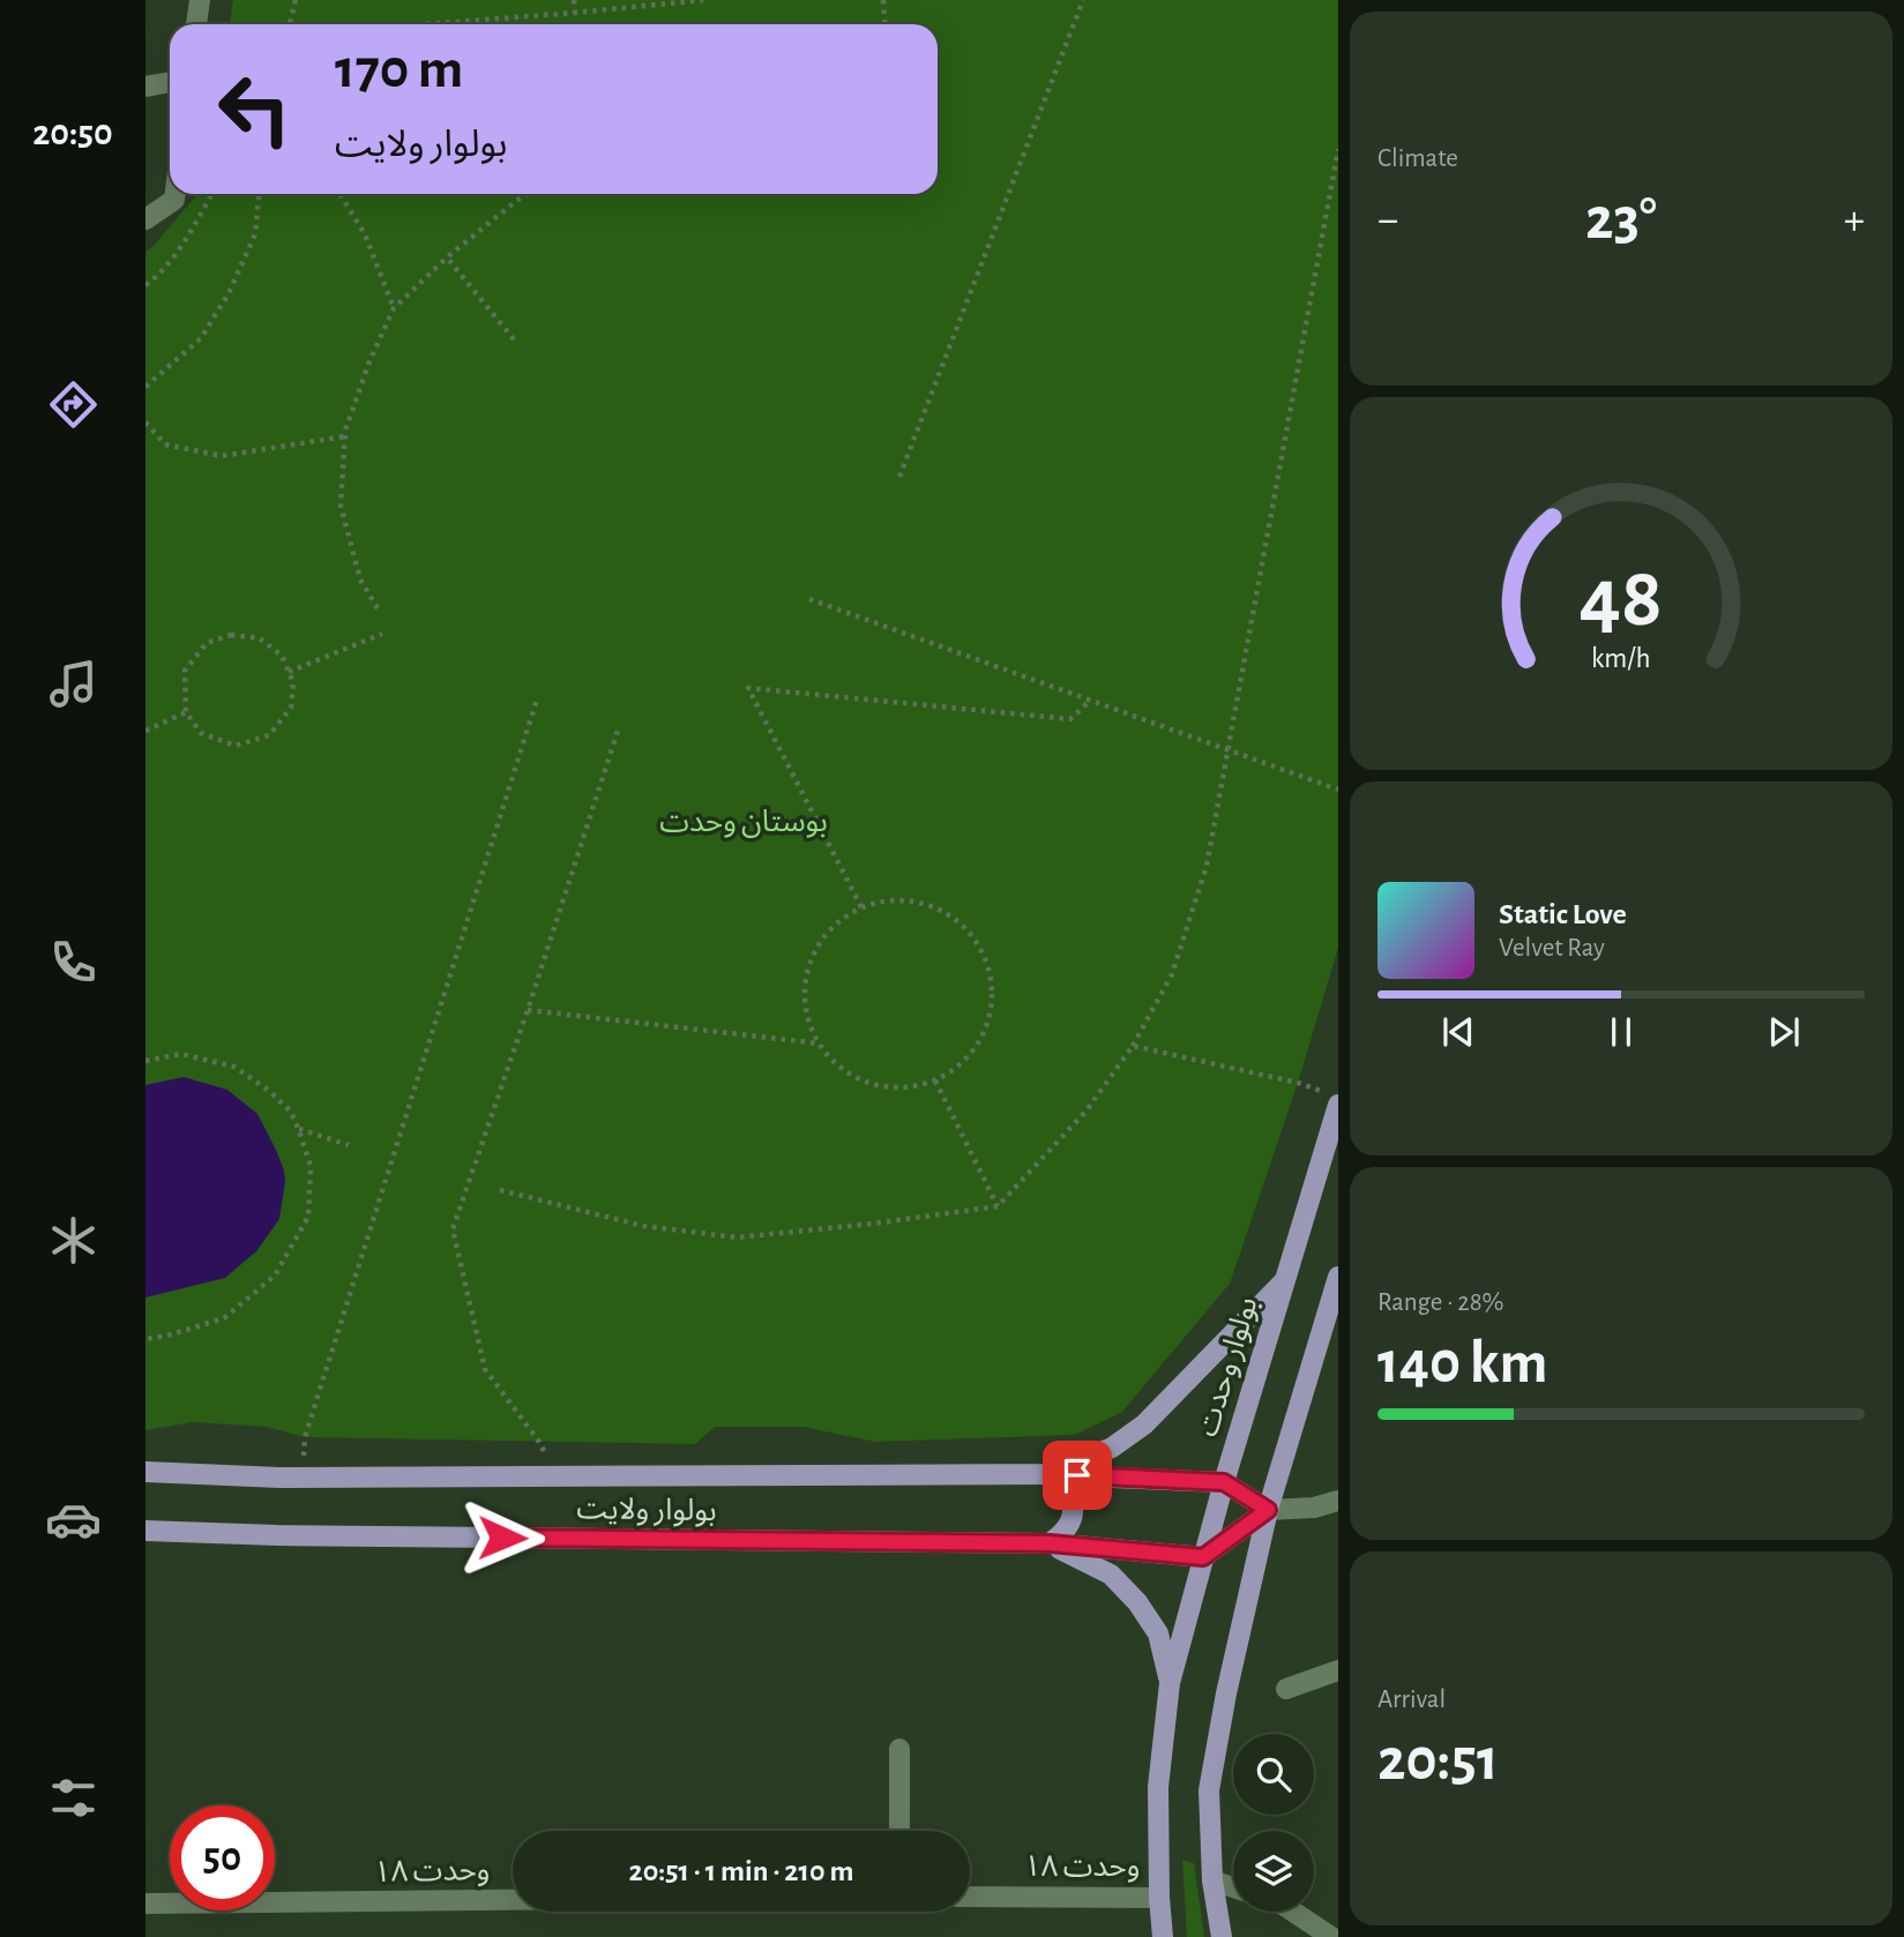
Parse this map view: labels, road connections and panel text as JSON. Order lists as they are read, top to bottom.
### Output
{
  "streets": {
    "main road": ["بولوار وحدت", "بولوار ولایت"],
    "street": ["وحدت ۱۸"]
  },
  "crossings": [
    ["بولوار وحدت", "بولوار ولایت"],
    ["بولوار وحدت", "وحدت ۱۸"]
  ],
  "parks": ["بوستان وحدت"],
  "page": {
    "tabs": "20:50",
    "tile": [
      "Climate",
      ["Range · 28%", "140 km"],
      ["Arrival", "20:51"]
    ],
    "turn": ["170 m", "بولوار ولایت"],
    "heat": ["−", "23°", "+"],
    "song": ["Static Love", "Velvet Ray"],
    "limit": "50",
    "trip": "20:51 · 1 min · 210 m",
    "gauge": ["48", "km/h"]
  }
}
